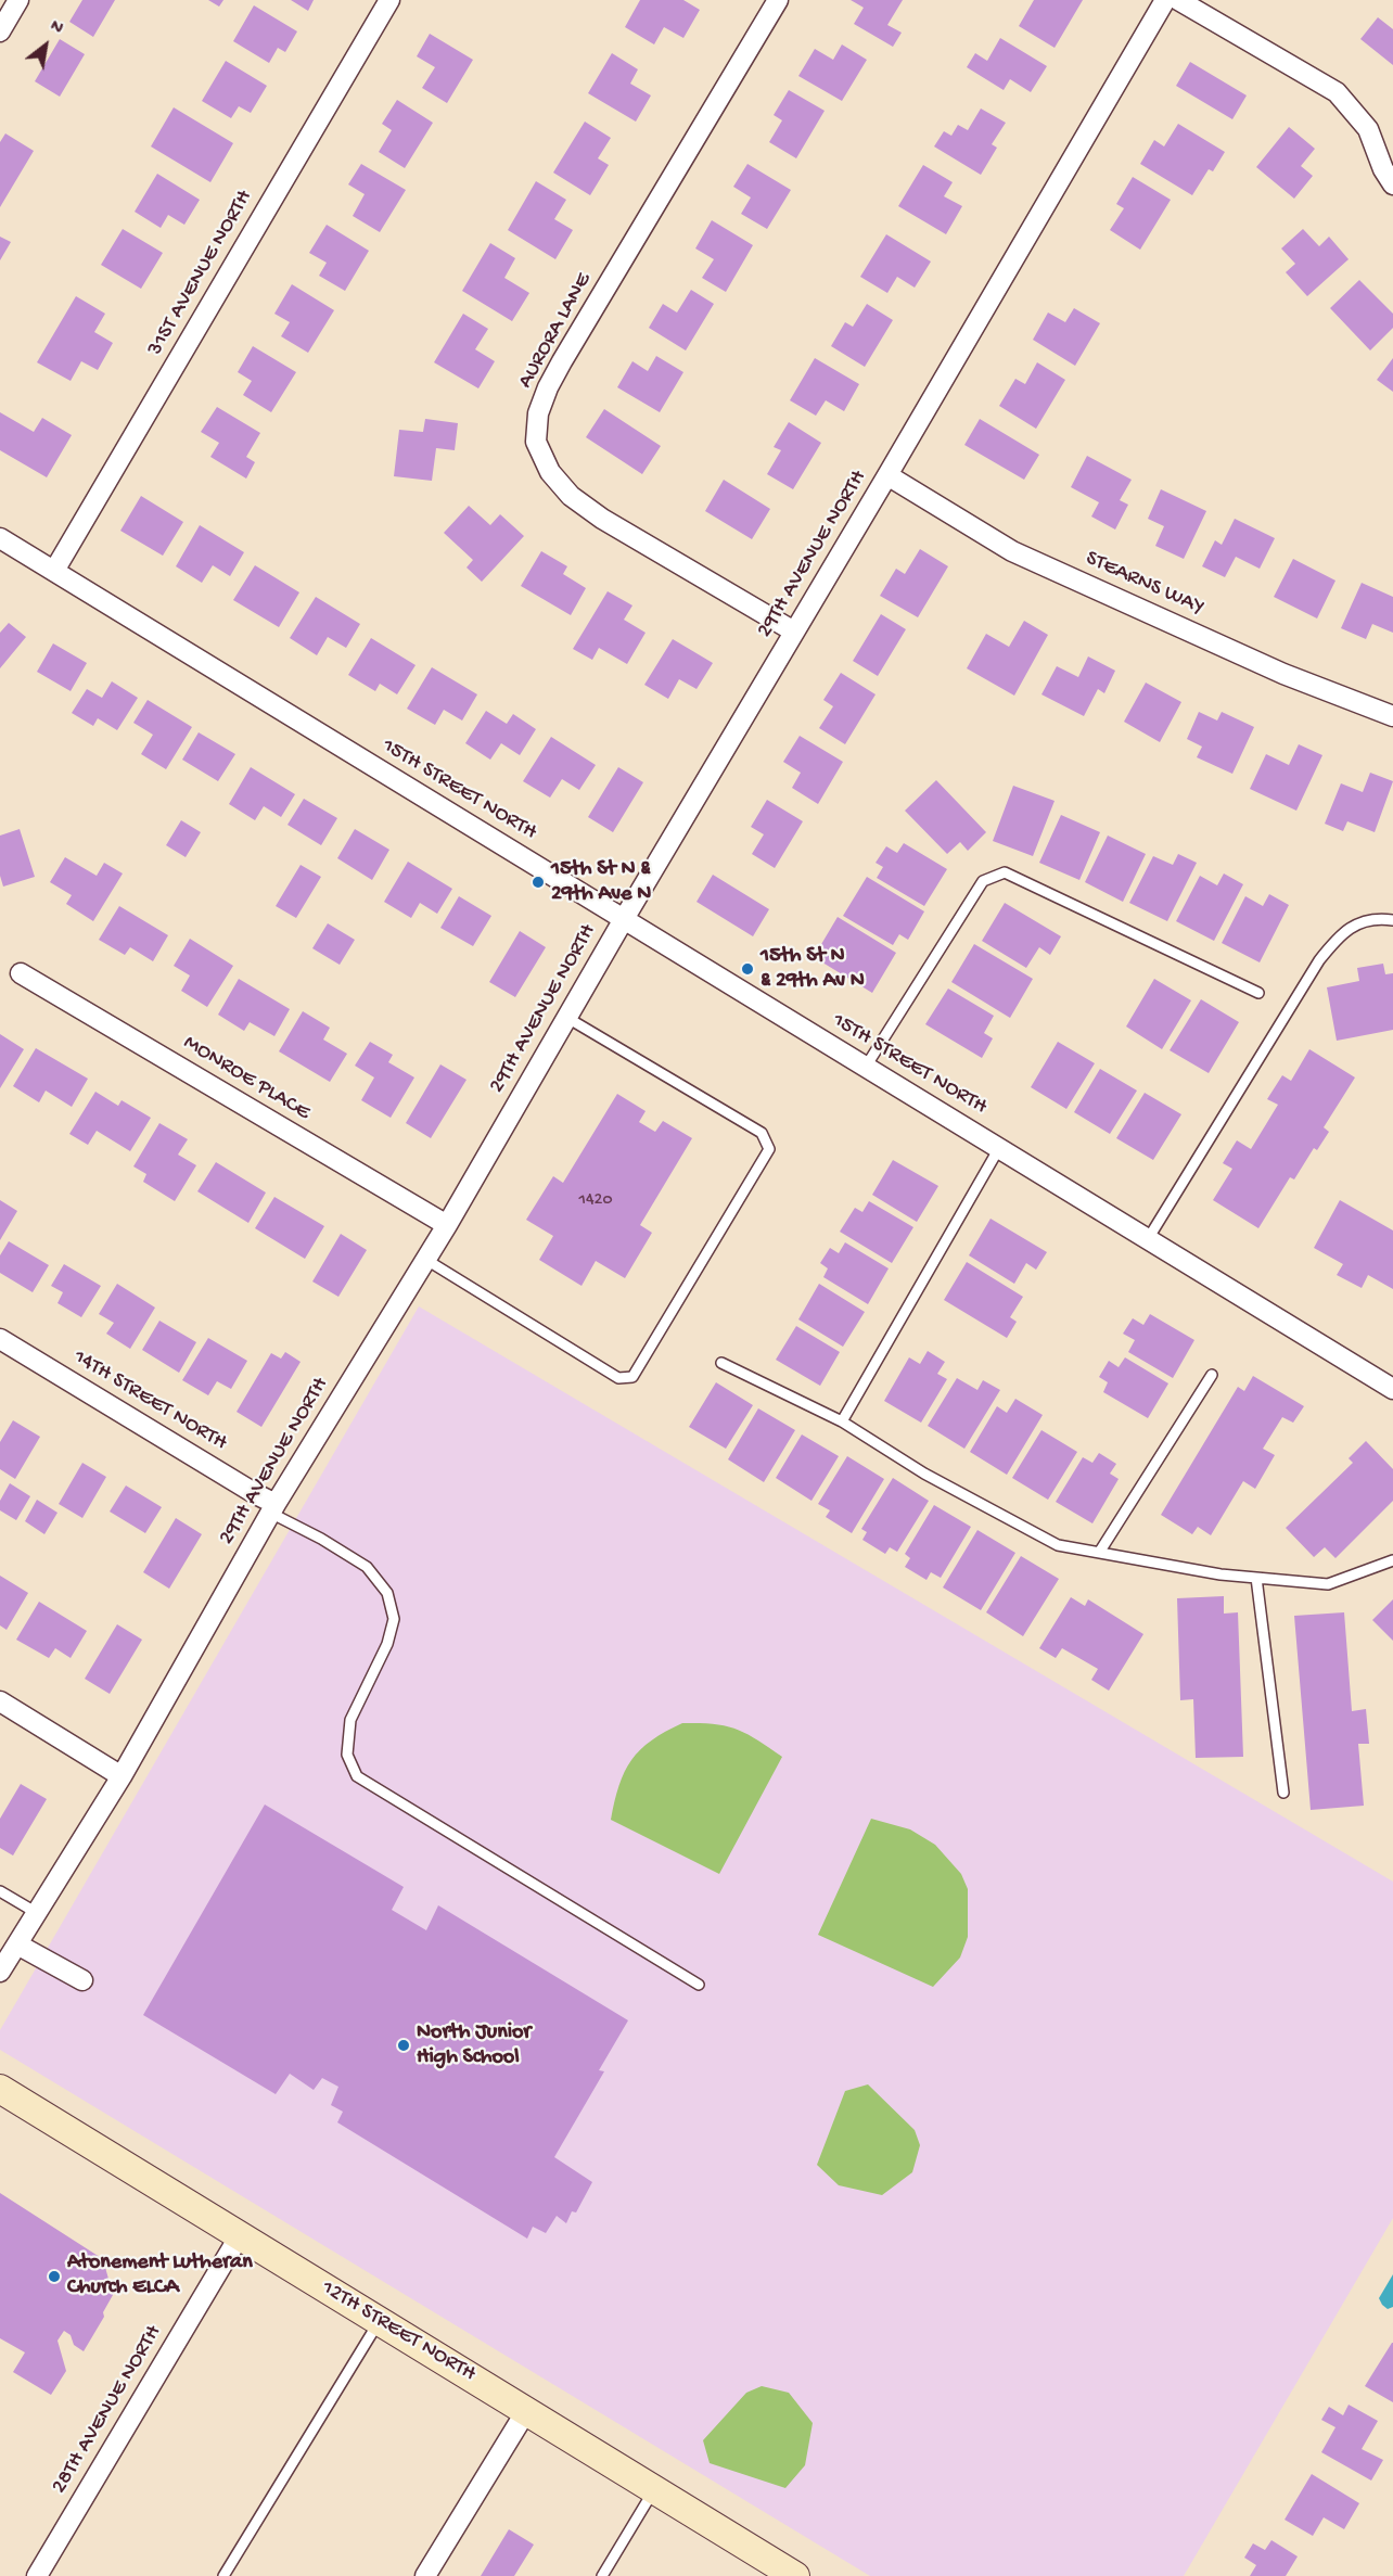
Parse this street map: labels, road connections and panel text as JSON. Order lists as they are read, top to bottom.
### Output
{
  "streets": {
    "street": [
      "31ST AVENUE NORTH",
      "AURORA LANE",
      "29TH AVENUE NORTH",
      "STEARNS WAY",
      "15TH STREET NORTH",
      "MONROE PLACE",
      "14TH STREET NORTH",
      "12TH STREET NORTH",
      "28TH AVENUE NORTH"
    ]
  },
  "crossings": [
    ["31ST AVENUE NORTH", "15TH STREET NORTH"],
    ["AURORA LANE", "29TH AVENUE NORTH"],
    ["29TH AVENUE NORTH", "STEARNS WAY"],
    ["29TH AVENUE NORTH", "15TH STREET NORTH"],
    ["29TH AVENUE NORTH", "MONROE PLACE"],
    ["29TH AVENUE NORTH", "14TH STREET NORTH"],
    ["12TH STREET NORTH", "28TH AVENUE NORTH"]
  ],
  "places": [
    "15th St N & 29th Ave N",
    "15th St N & 29th Av N",
    "North Junior High School",
    "Atonement Lutheran Church ELCA"
  ],
  "house_numbers": ["1420"],
  "north": "top right"
}
